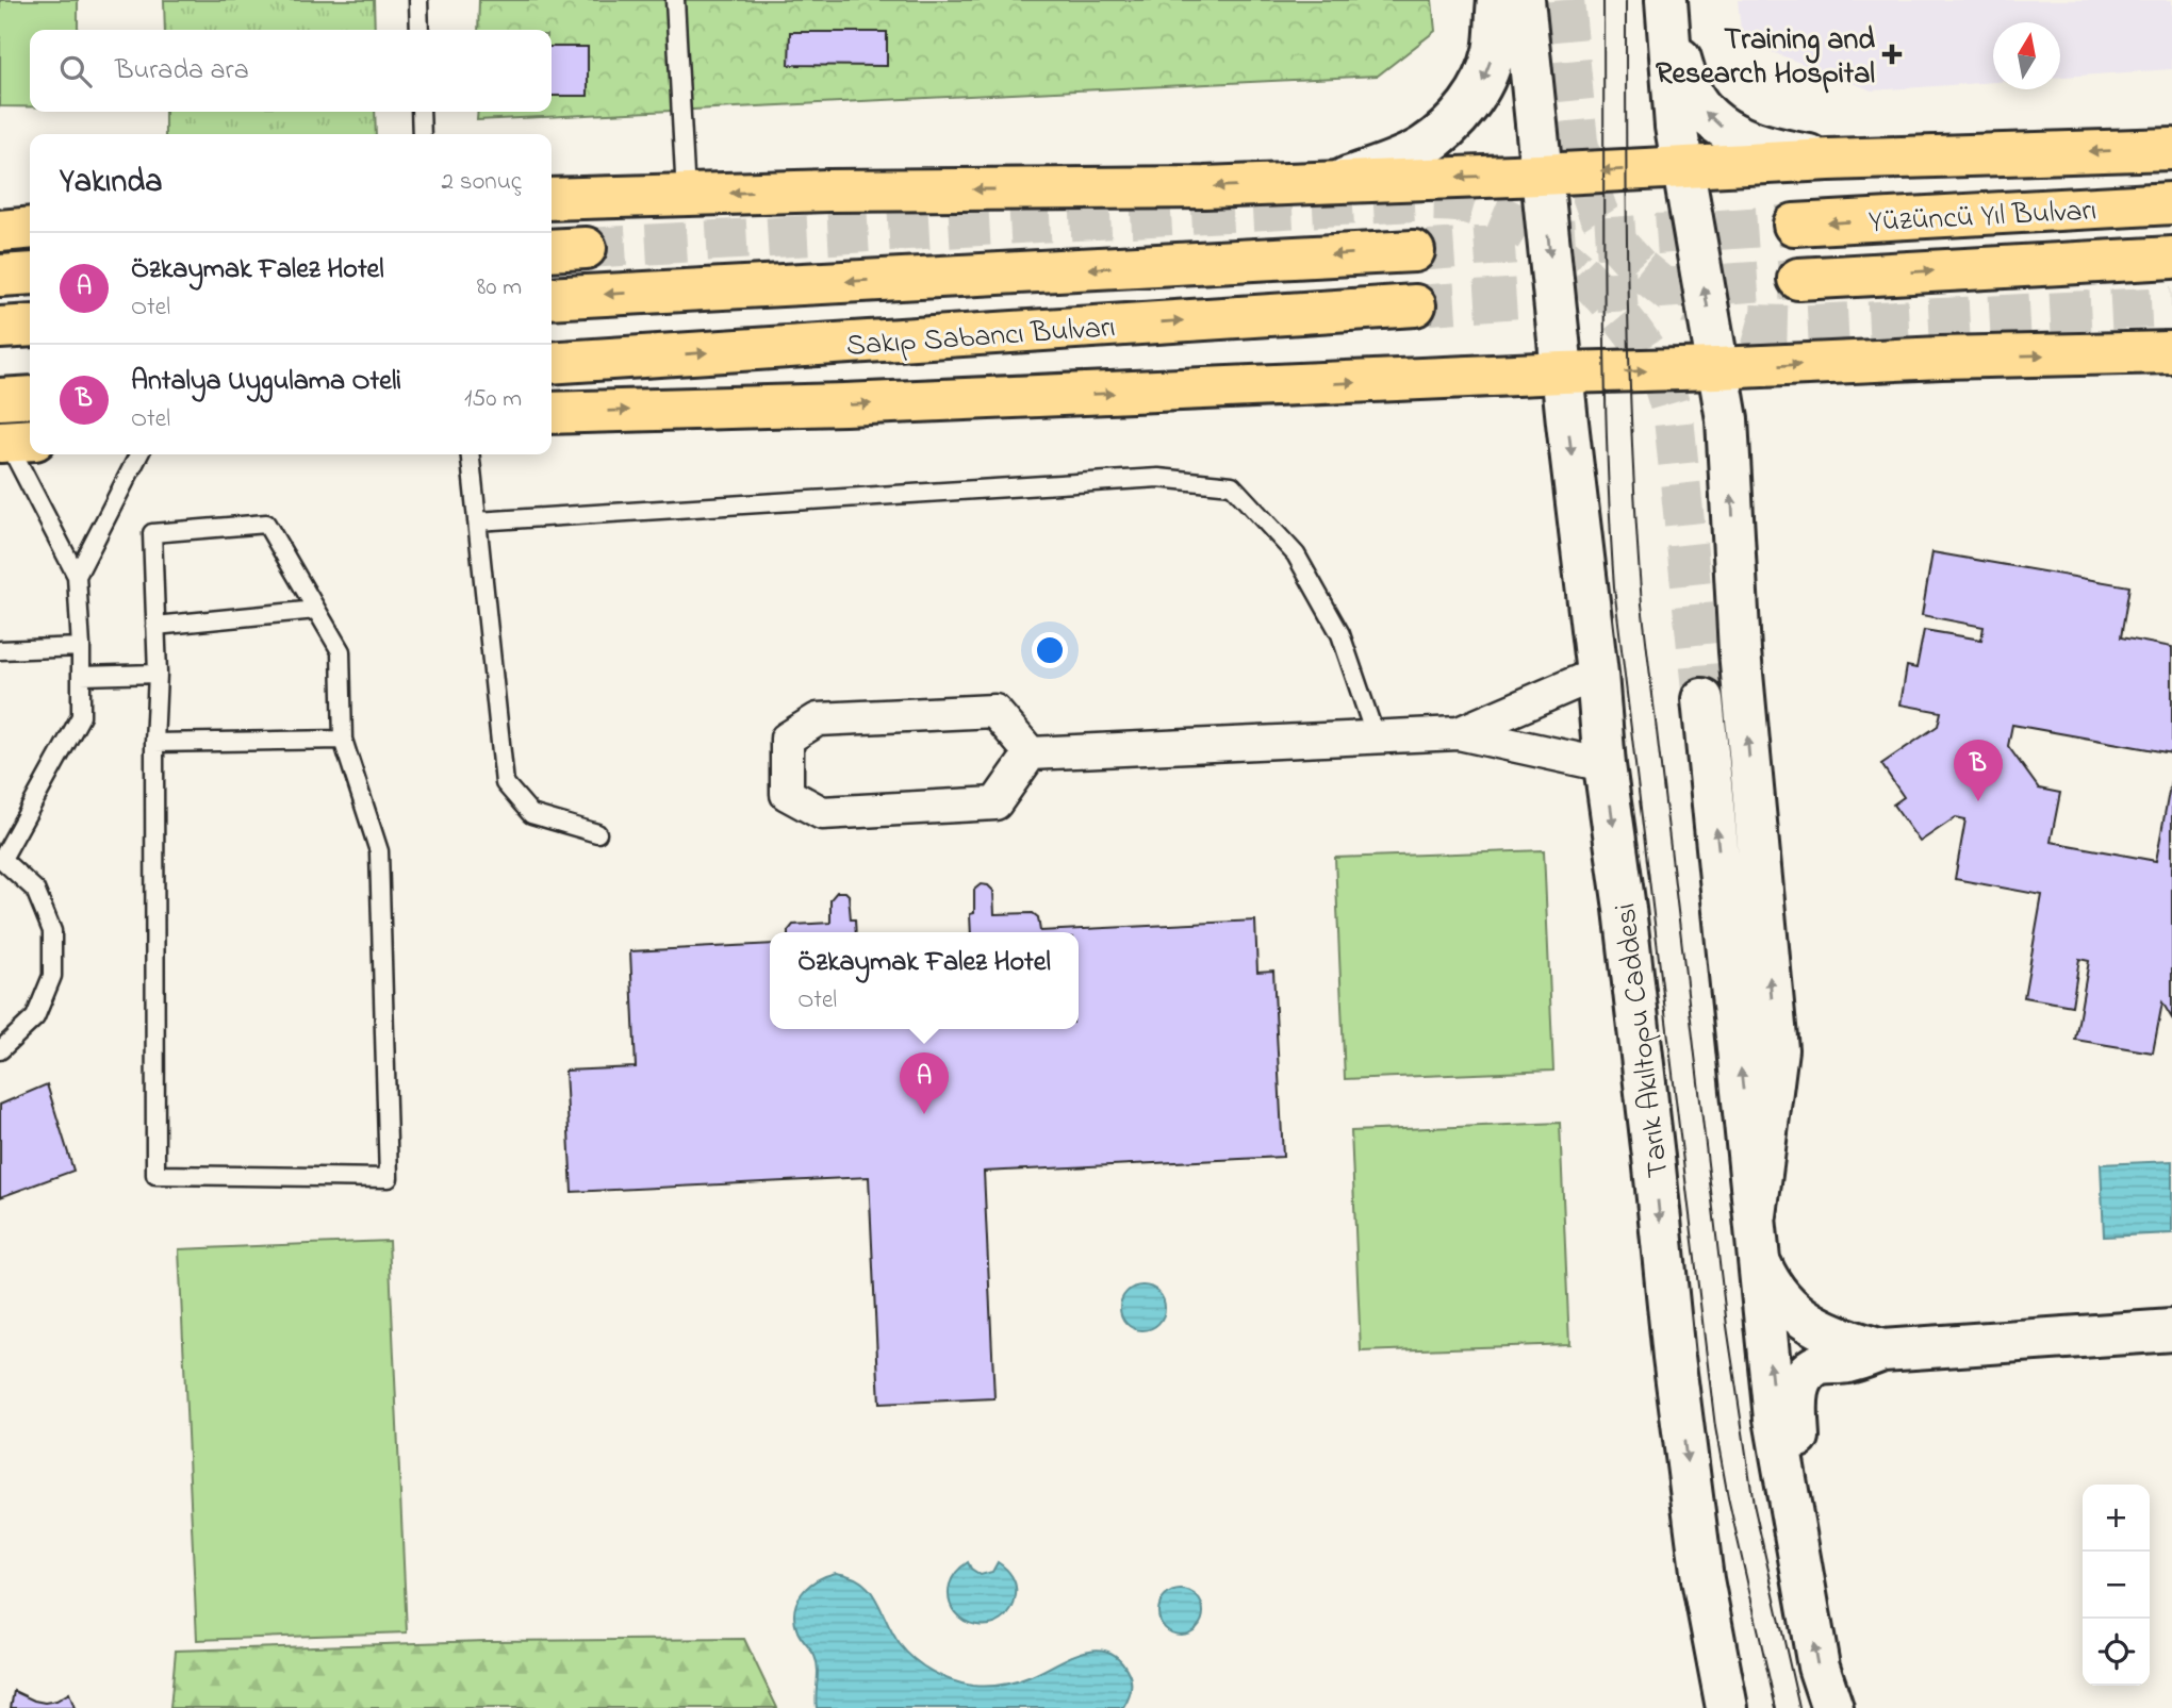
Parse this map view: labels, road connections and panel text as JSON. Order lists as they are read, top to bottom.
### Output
{
  "streets": {
    "main road": ["Yüzüncü Yıl Bulvarı", "Sakıp Sabancı Bulvarı", "Tarık Akıltopu Caddesi"]
  },
  "places": {
    "health": ["Training and Research Hospital"]
  },
  "north": "top",
  "page": {
    "search": "Burada ara",
    "heading": ["Yakında", "2 sonuç"],
    "list": [
      {
        "mark": "A",
        "name": "Özkaymak Falez Hotel",
        "note": "Otel",
        "value": "80 m"
      },
      {
        "mark": "B",
        "name": "Antalya Uygulama Oteli",
        "note": "Otel",
        "value": "150 m"
      }
    ],
    "pins": ["B", "A"],
    "popup": ["Özkaymak Falez Hotel", "Otel"],
    "map_buttons": ["+", "−"]
  }
}
